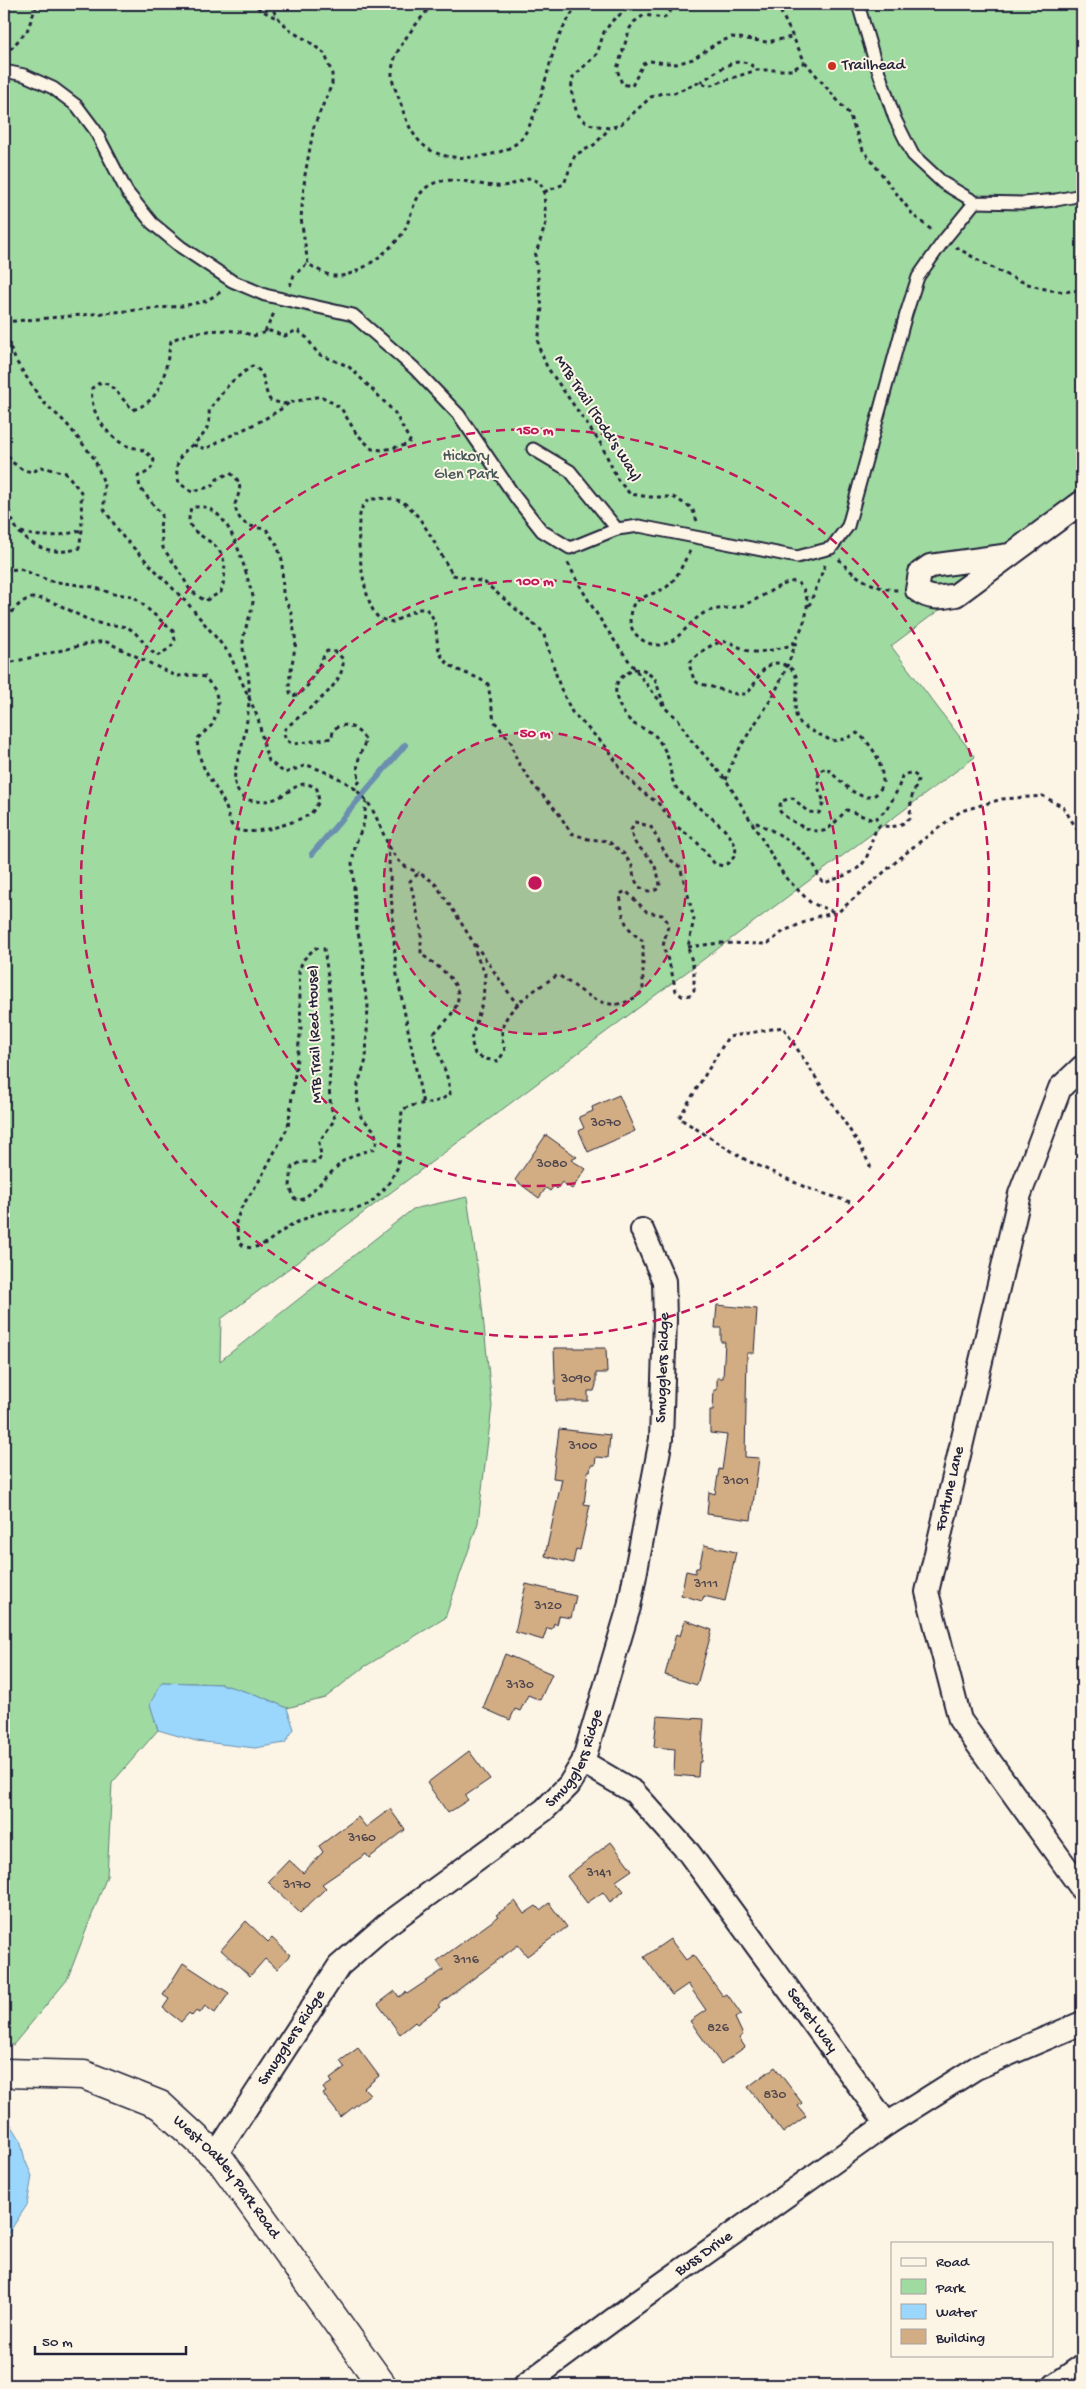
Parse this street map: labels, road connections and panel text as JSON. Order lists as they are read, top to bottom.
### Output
{
  "streets": {
    "street": [
      "Smugglers Ridge",
      "Fortune Lane",
      "Secret Way",
      "West Oakley Park Road",
      "Buss Drive"
    ],
    "path": ["MTB Trail (Todd's Way)", "MTB Trail (Red House)"]
  },
  "crossings": [
    ["Smugglers Ridge", "Secret Way"],
    ["Smugglers Ridge", "West Oakley Park Road"],
    ["Secret Way", "Buss Drive"]
  ],
  "parks": ["Hickory Glen Park"],
  "places": ["Trailhead"],
  "house_numbers": [
    "3070",
    "3080",
    "3090",
    "3100",
    "3101",
    "3111",
    "3120",
    "3130",
    "3160",
    "3141",
    "3170",
    "3116",
    "826",
    "830"
  ],
  "legend": [
    "Road",
    "Park",
    "Water",
    "Building"
  ],
  "scale_bar": "50 m",
  "rings": ["150 m", "100 m", "50 m"]
}
